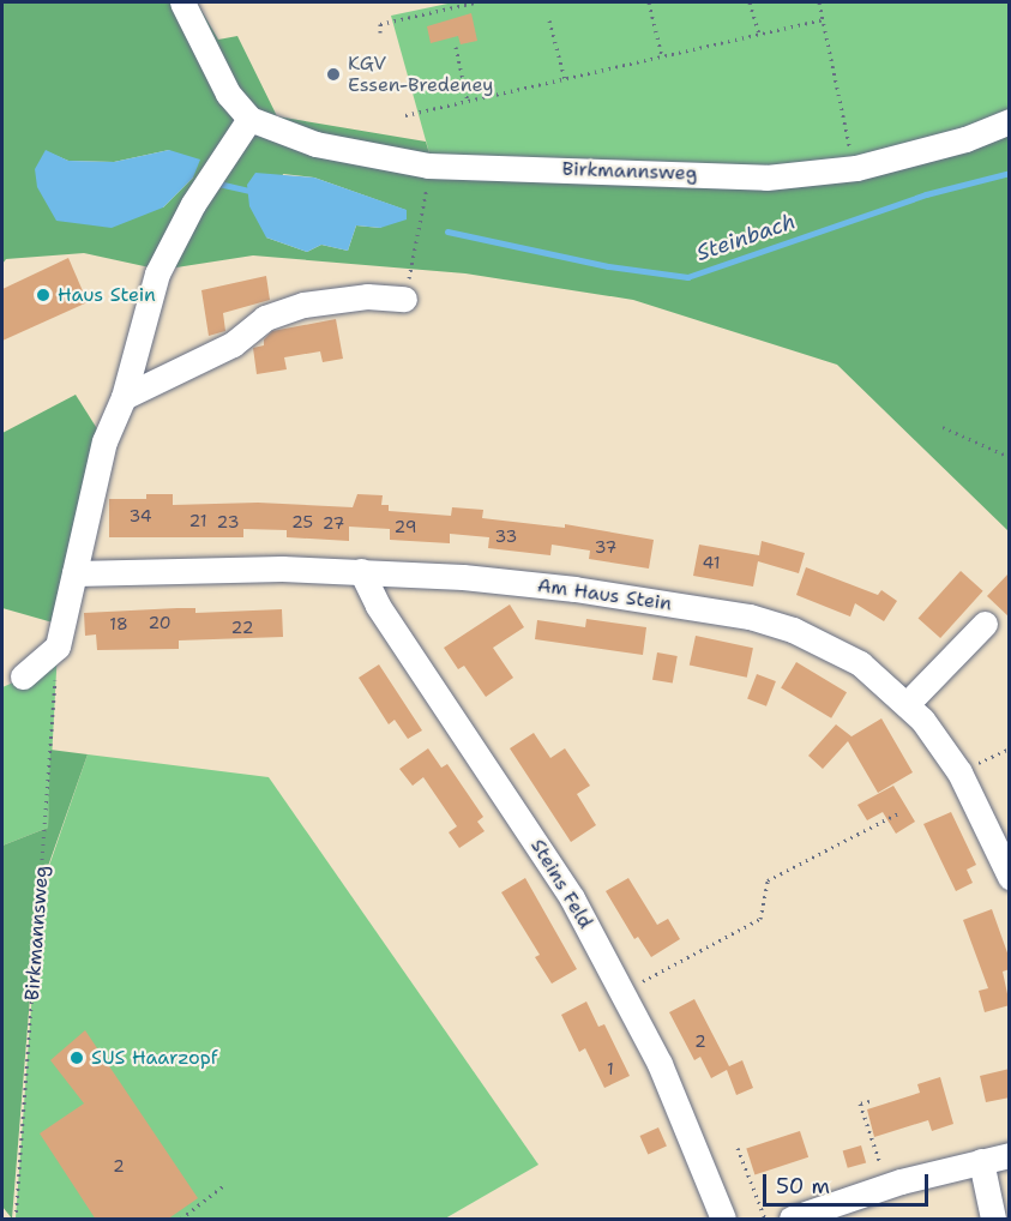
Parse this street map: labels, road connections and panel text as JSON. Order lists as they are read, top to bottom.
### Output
{
  "streets": {
    "street": ["Birkmannsweg", "Am Haus Stein", "Steins Feld"]
  },
  "crossings": [
    ["Am Haus Stein", "Steins Feld"]
  ],
  "water": ["Steinbach"],
  "places": ["KGV Essen-Bredeney", "Haus Stein", "SUS Haarzopf"],
  "house_numbers": [
    "34",
    "21",
    "23",
    "25",
    "27",
    "29",
    "33",
    "37",
    "41",
    "20",
    "18",
    "22",
    "2",
    "1",
    "2"
  ],
  "scale_bar": "50 m"
}
